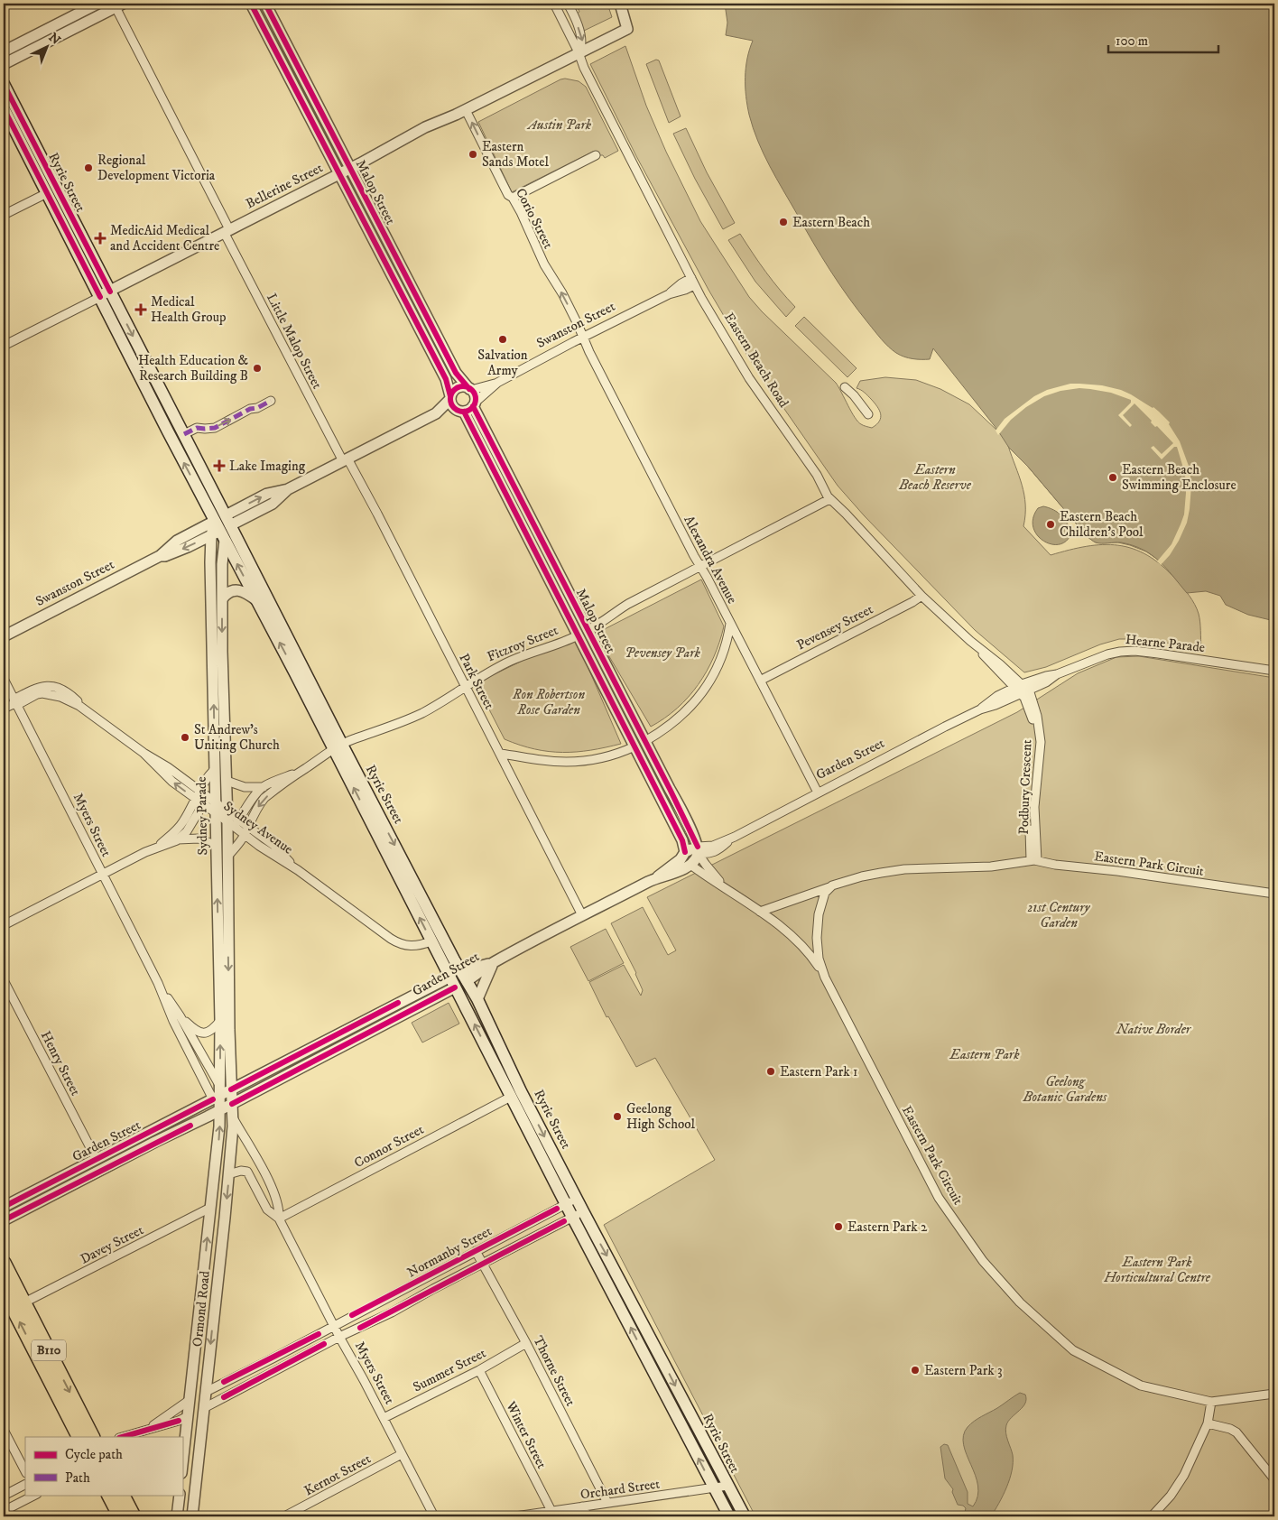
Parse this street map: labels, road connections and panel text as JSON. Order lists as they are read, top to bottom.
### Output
{
  "streets": {
    "highway": ["B110"],
    "main road": ["Ryrie Street", "Swanston Street", "Garden Street"],
    "street": [
      "Bellerine Street",
      "Malop Street",
      "Corio Street",
      "Little Malop Street",
      "Eastern Beach Road",
      "Alexandra Avenue",
      "Pevensey Street",
      "Fitzroy Street",
      "Hearne Parade",
      "Park Street",
      "Podbury Crescent",
      "Sydney Parade",
      "Myers Street",
      "Sydney Avenue",
      "Eastern Park Circuit",
      "Henry Street",
      "Connor Street",
      "Davey Street",
      "Normanby Street",
      "Ormond Road",
      "Summer Street",
      "Thorne Street",
      "Winter Street",
      "Kernot Street",
      "Orchard Street"
    ]
  },
  "crossings": [
    ["Ryrie Street", "Bellerine Street"],
    ["Ryrie Street", "Swanston Street"],
    ["Ryrie Street", "Fitzroy Street"],
    ["Ryrie Street", "Garden Street"],
    ["Ryrie Street", "Sydney Parade"],
    ["Ryrie Street", "Sydney Avenue"],
    ["Ryrie Street", "Connor Street"],
    ["Ryrie Street", "Normanby Street"],
    ["Ryrie Street", "Orchard Street"],
    ["Bellerine Street", "Malop Street"],
    ["Bellerine Street", "Corio Street"],
    ["Bellerine Street", "Little Malop Street"],
    ["Bellerine Street", "Eastern Beach Road"],
    ["Malop Street", "Swanston Street"],
    ["Malop Street", "Fitzroy Street"],
    ["Malop Street", "Garden Street"],
    ["Malop Street", "Eastern Park Circuit"],
    ["Corio Street", "Swanston Street"],
    ["Corio Street", "Alexandra Avenue"],
    ["Swanston Street", "Little Malop Street"],
    ["Swanston Street", "Eastern Beach Road"],
    ["Swanston Street", "Alexandra Avenue"],
    ["Swanston Street", "Park Street"],
    ["Swanston Street", "Sydney Parade"],
    ["Little Malop Street", "Park Street"],
    ["Eastern Beach Road", "Pevensey Street"],
    ["Eastern Beach Road", "Fitzroy Street"],
    ["Eastern Beach Road", "Hearne Parade"],
    ["Eastern Beach Road", "Garden Street"],
    ["Eastern Beach Road", "Podbury Crescent"],
    ["Alexandra Avenue", "Pevensey Street"],
    ["Alexandra Avenue", "Fitzroy Street"],
    ["Alexandra Avenue", "Garden Street"],
    ["Fitzroy Street", "Park Street"],
    ["Fitzroy Street", "Sydney Parade"],
    ["Fitzroy Street", "Sydney Avenue"],
    ["Hearne Parade", "Garden Street"],
    ["Hearne Parade", "Podbury Crescent"],
    ["Park Street", "Garden Street"],
    ["Garden Street", "Podbury Crescent"],
    ["Garden Street", "Sydney Parade"],
    ["Garden Street", "Myers Street"],
    ["Garden Street", "Eastern Park Circuit"],
    ["Garden Street", "Henry Street"],
    ["Garden Street", "Ormond Road"],
    ["Podbury Crescent", "Eastern Park Circuit"],
    ["Sydney Parade", "Myers Street"],
    ["Sydney Parade", "Sydney Avenue"],
    ["Sydney Parade", "Ormond Road"],
    ["Myers Street", "Sydney Avenue"],
    ["Myers Street", "Connor Street"],
    ["Myers Street", "Normanby Street"],
    ["Myers Street", "Ormond Road"],
    ["Myers Street", "Summer Street"],
    ["Myers Street", "Kernot Street"],
    ["Davey Street", "Ormond Road"],
    ["Davey Street", "B110"],
    ["Normanby Street", "Ormond Road"],
    ["Normanby Street", "Thorne Street"],
    ["Summer Street", "Thorne Street"],
    ["Summer Street", "Winter Street"],
    ["Thorne Street", "Orchard Street"],
    ["Winter Street", "Orchard Street"]
  ],
  "one_way": ["Corio Street"],
  "parks": [
    "Austin Park",
    "Eastern Beach Reserve",
    "Pevensey Park",
    "Ron Robertson Rose Garden",
    "21st Century Garden",
    "Native Border",
    "Eastern Park",
    "Geelong Botanic Gardens",
    "Eastern Park Horticultural Centre"
  ],
  "places": {
    "other": [
      "Eastern Sands Motel",
      "Regional Development Victoria",
      "Eastern Beach",
      "Salvation Army",
      "Health Education & Research Building B",
      "Eastern Beach Swimming Enclosure",
      "Eastern Beach Children's Pool",
      "St Andrew's Uniting Church",
      "Eastern Park 1",
      "Geelong High School",
      "Eastern Park 2",
      "Eastern Park 3"
    ],
    "health": ["MedicAid Medical and Accident Centre", "Medical Health Group", "Lake Imaging"]
  },
  "legend": ["Cycle path", "Path"],
  "scale_bar": "100 m",
  "north": "top right"
}
